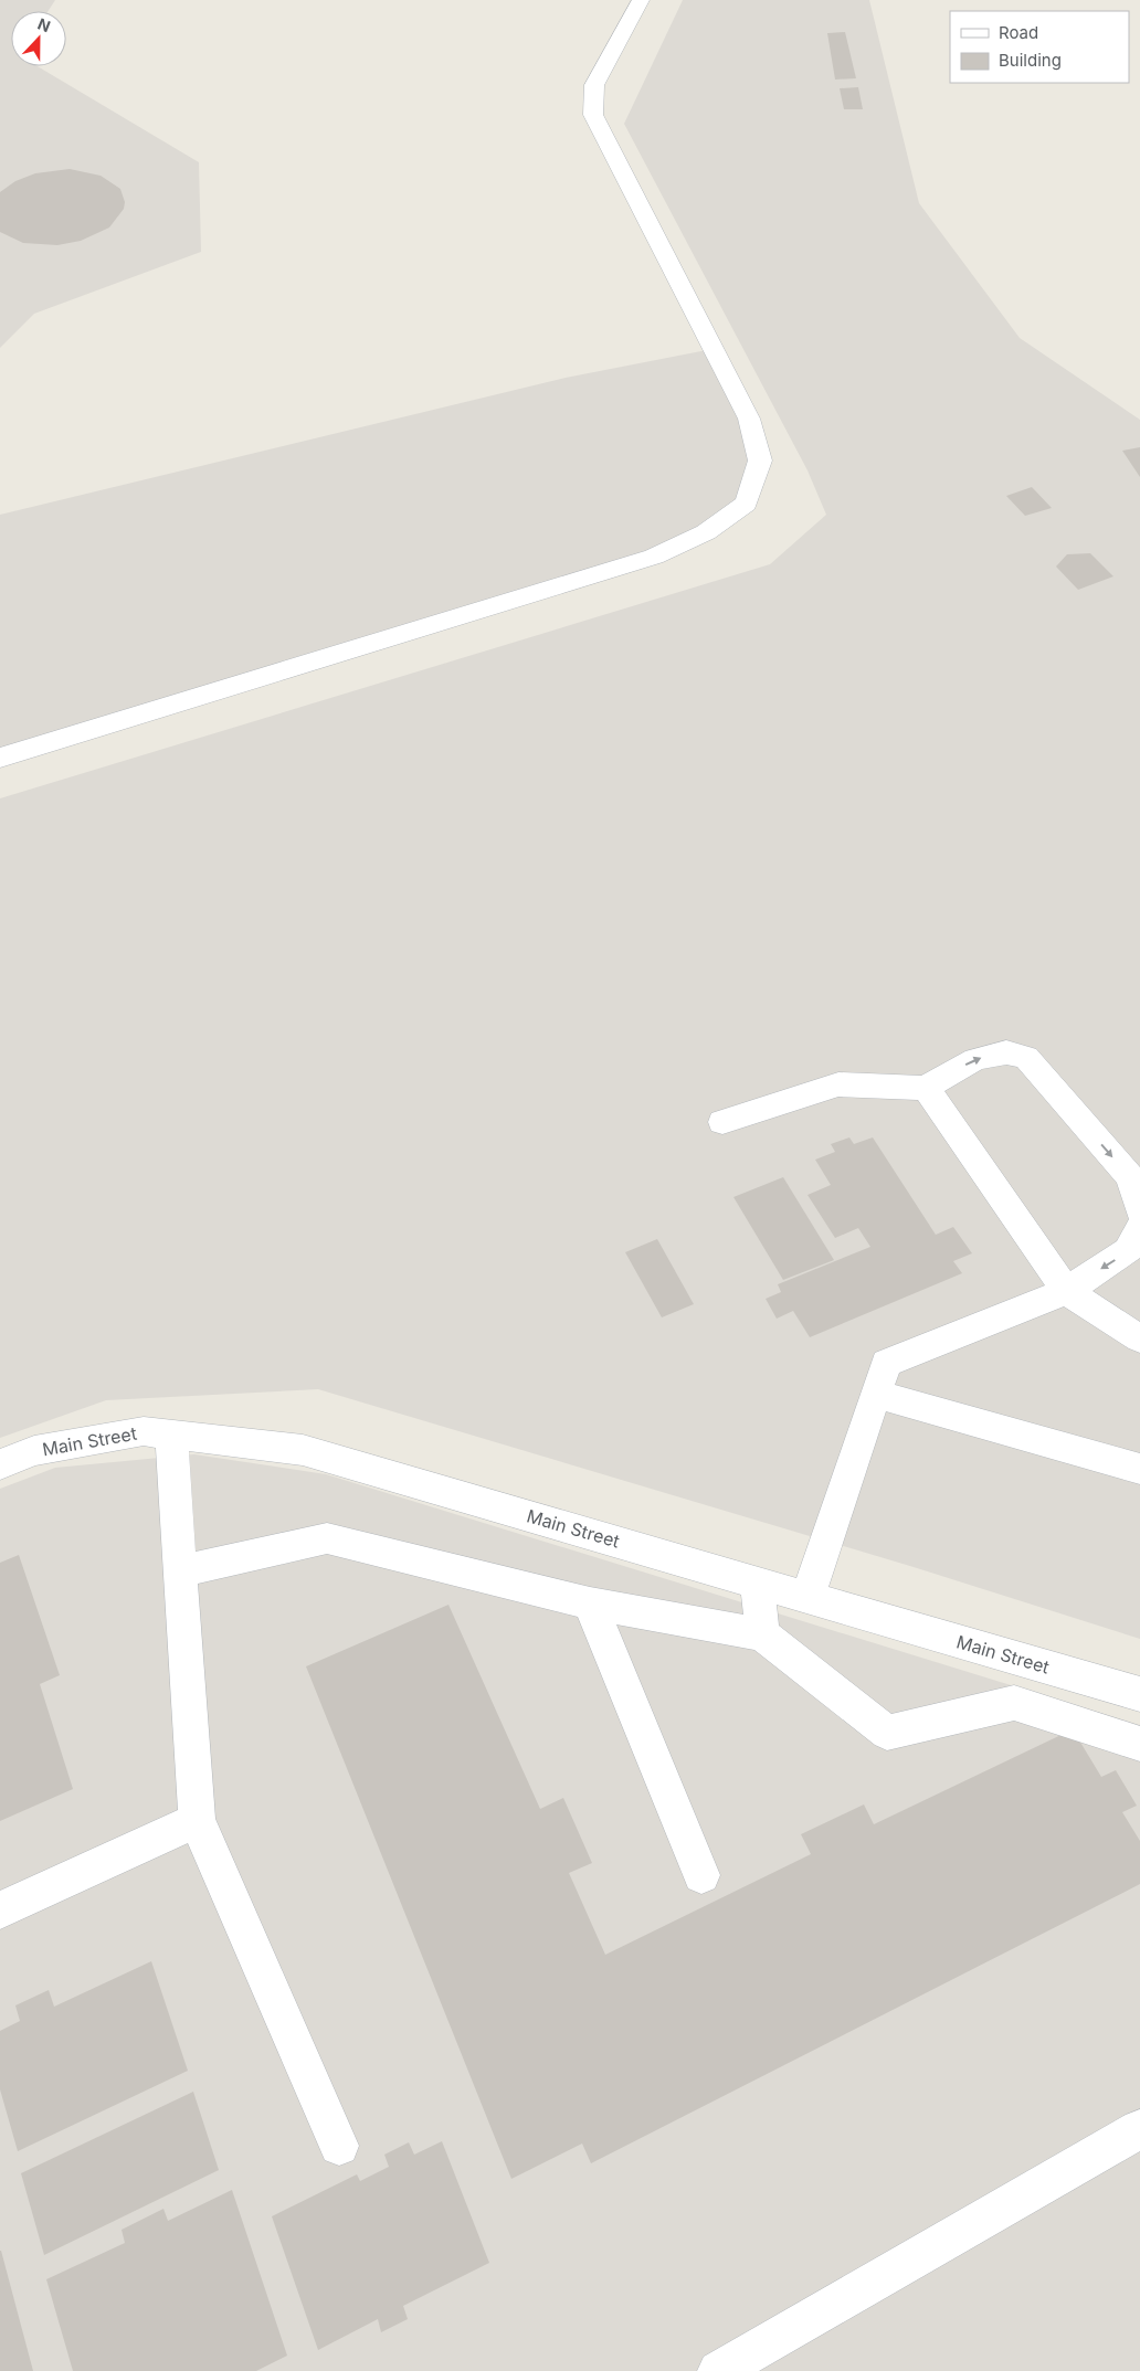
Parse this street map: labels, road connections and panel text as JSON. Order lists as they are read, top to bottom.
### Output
{
  "streets": {
    "lane": ["Main Street"]
  },
  "legend": ["Road", "Building"],
  "north": "top"
}
